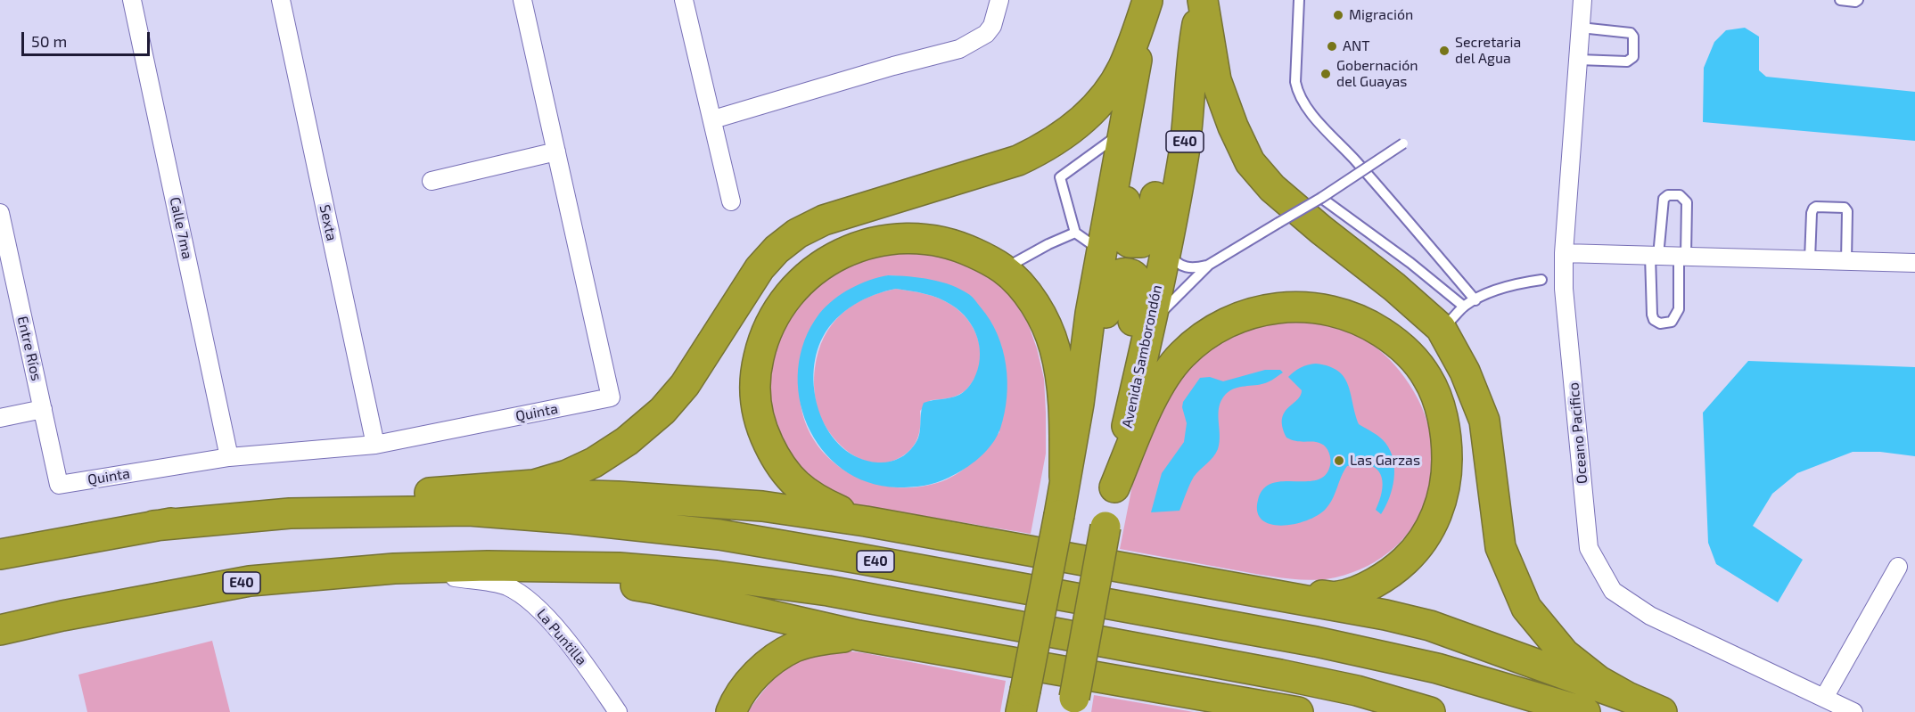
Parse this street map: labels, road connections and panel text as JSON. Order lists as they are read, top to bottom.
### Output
{
  "streets": {
    "highway": ["E40", "Avenida Samborondón"],
    "street": [
      "Sexta",
      "Calle 7ma",
      "Entre Ríos",
      "Quinta",
      "Oceano Pacifico",
      "La Puntilla"
    ]
  },
  "crossings": [
    ["E40", "La Puntilla"],
    ["Sexta", "Quinta"],
    ["Calle 7ma", "Quinta"],
    ["Entre Ríos", "Quinta"]
  ],
  "places": [
    "Migración",
    "ANT",
    "Secretaria del Agua",
    "Gobernación del Guayas",
    "Las Garzas"
  ],
  "scale_bar": "50 m"
}
